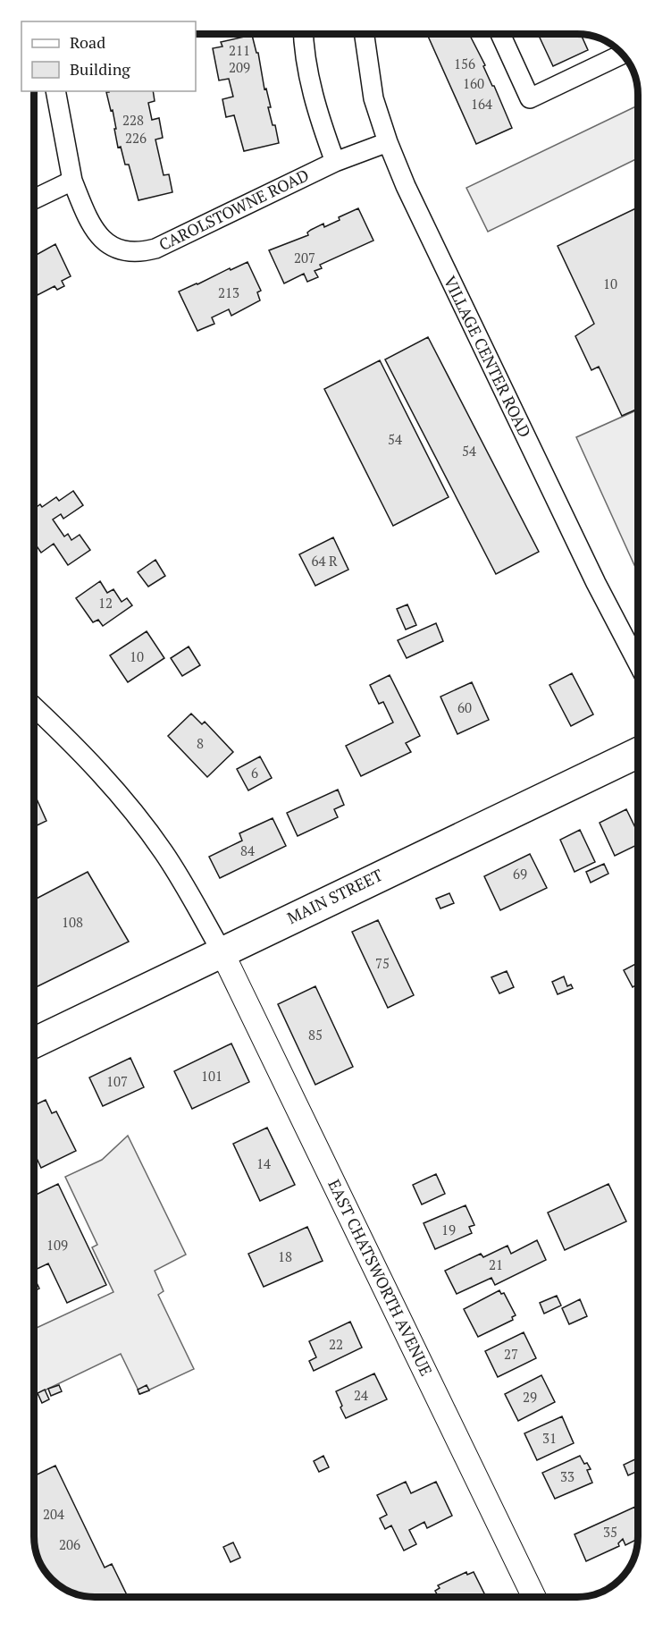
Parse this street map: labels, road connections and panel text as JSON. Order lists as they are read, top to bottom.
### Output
{
  "streets": {
    "main road": ["MAIN STREET"],
    "street": ["CAROLSTOWNE ROAD", "VILLAGE CENTER ROAD", "EAST CHATSWORTH AVENUE"]
  },
  "crossings": [
    ["CAROLSTOWNE ROAD", "VILLAGE CENTER ROAD"],
    ["MAIN STREET", "EAST CHATSWORTH AVENUE"]
  ],
  "house_numbers": [
    "211",
    "156",
    "209",
    "160",
    "164",
    "228",
    "226",
    "207",
    "10",
    "213",
    "54",
    "54",
    "64 R",
    "12",
    "10",
    "60",
    "8",
    "6",
    "84",
    "69",
    "108",
    "75",
    "85",
    "101",
    "107",
    "14",
    "19",
    "109",
    "18",
    "21",
    "22",
    "27",
    "24",
    "29",
    "31",
    "33",
    "204",
    "35",
    "206"
  ],
  "legend": ["Road", "Building"]
}
